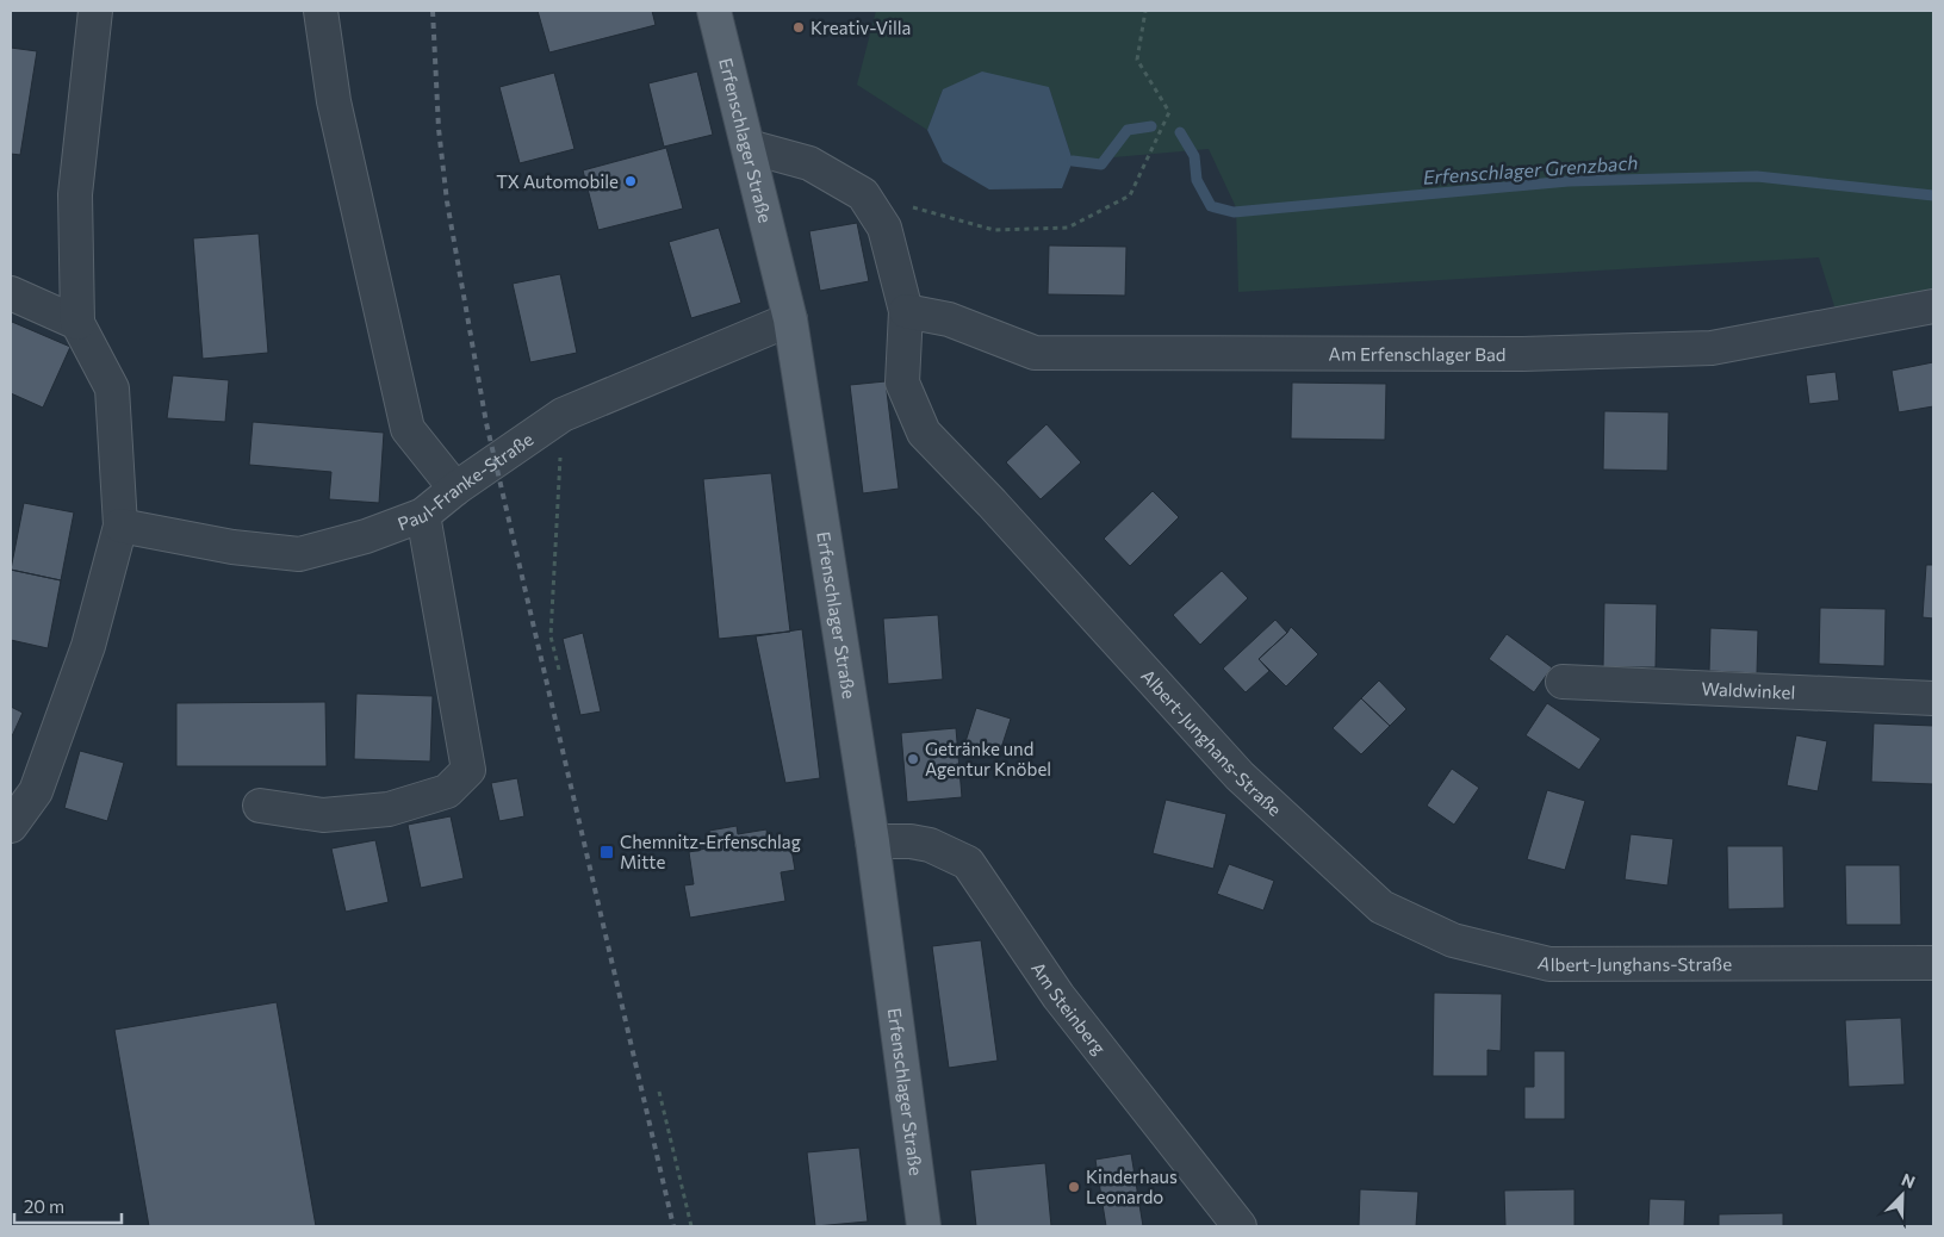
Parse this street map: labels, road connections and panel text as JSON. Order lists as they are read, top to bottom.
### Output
{
  "streets": {
    "main road": ["Erfenschlager Straße"],
    "street": [
      "Am Erfenschlager Bad",
      "Paul-Franke-Straße",
      "Waldwinkel",
      "Albert-Junghans-Straße",
      "Am Steinberg"
    ]
  },
  "crossings": [
    ["Erfenschlager Straße", "Paul-Franke-Straße"],
    ["Erfenschlager Straße", "Albert-Junghans-Straße"],
    ["Erfenschlager Straße", "Am Steinberg"],
    ["Am Erfenschlager Bad", "Albert-Junghans-Straße"]
  ],
  "water": ["Erfenschlager Grenzbach"],
  "places": {
    "other": [
      "Kreativ-Villa",
      "TX Automobile",
      "Getränke und Agentur Knöbel",
      "Kinderhaus Leonardo"
    ],
    "transit": ["Chemnitz-Erfenschlag Mitte"]
  },
  "scale_bar": "20 m",
  "north": "top right"
}
